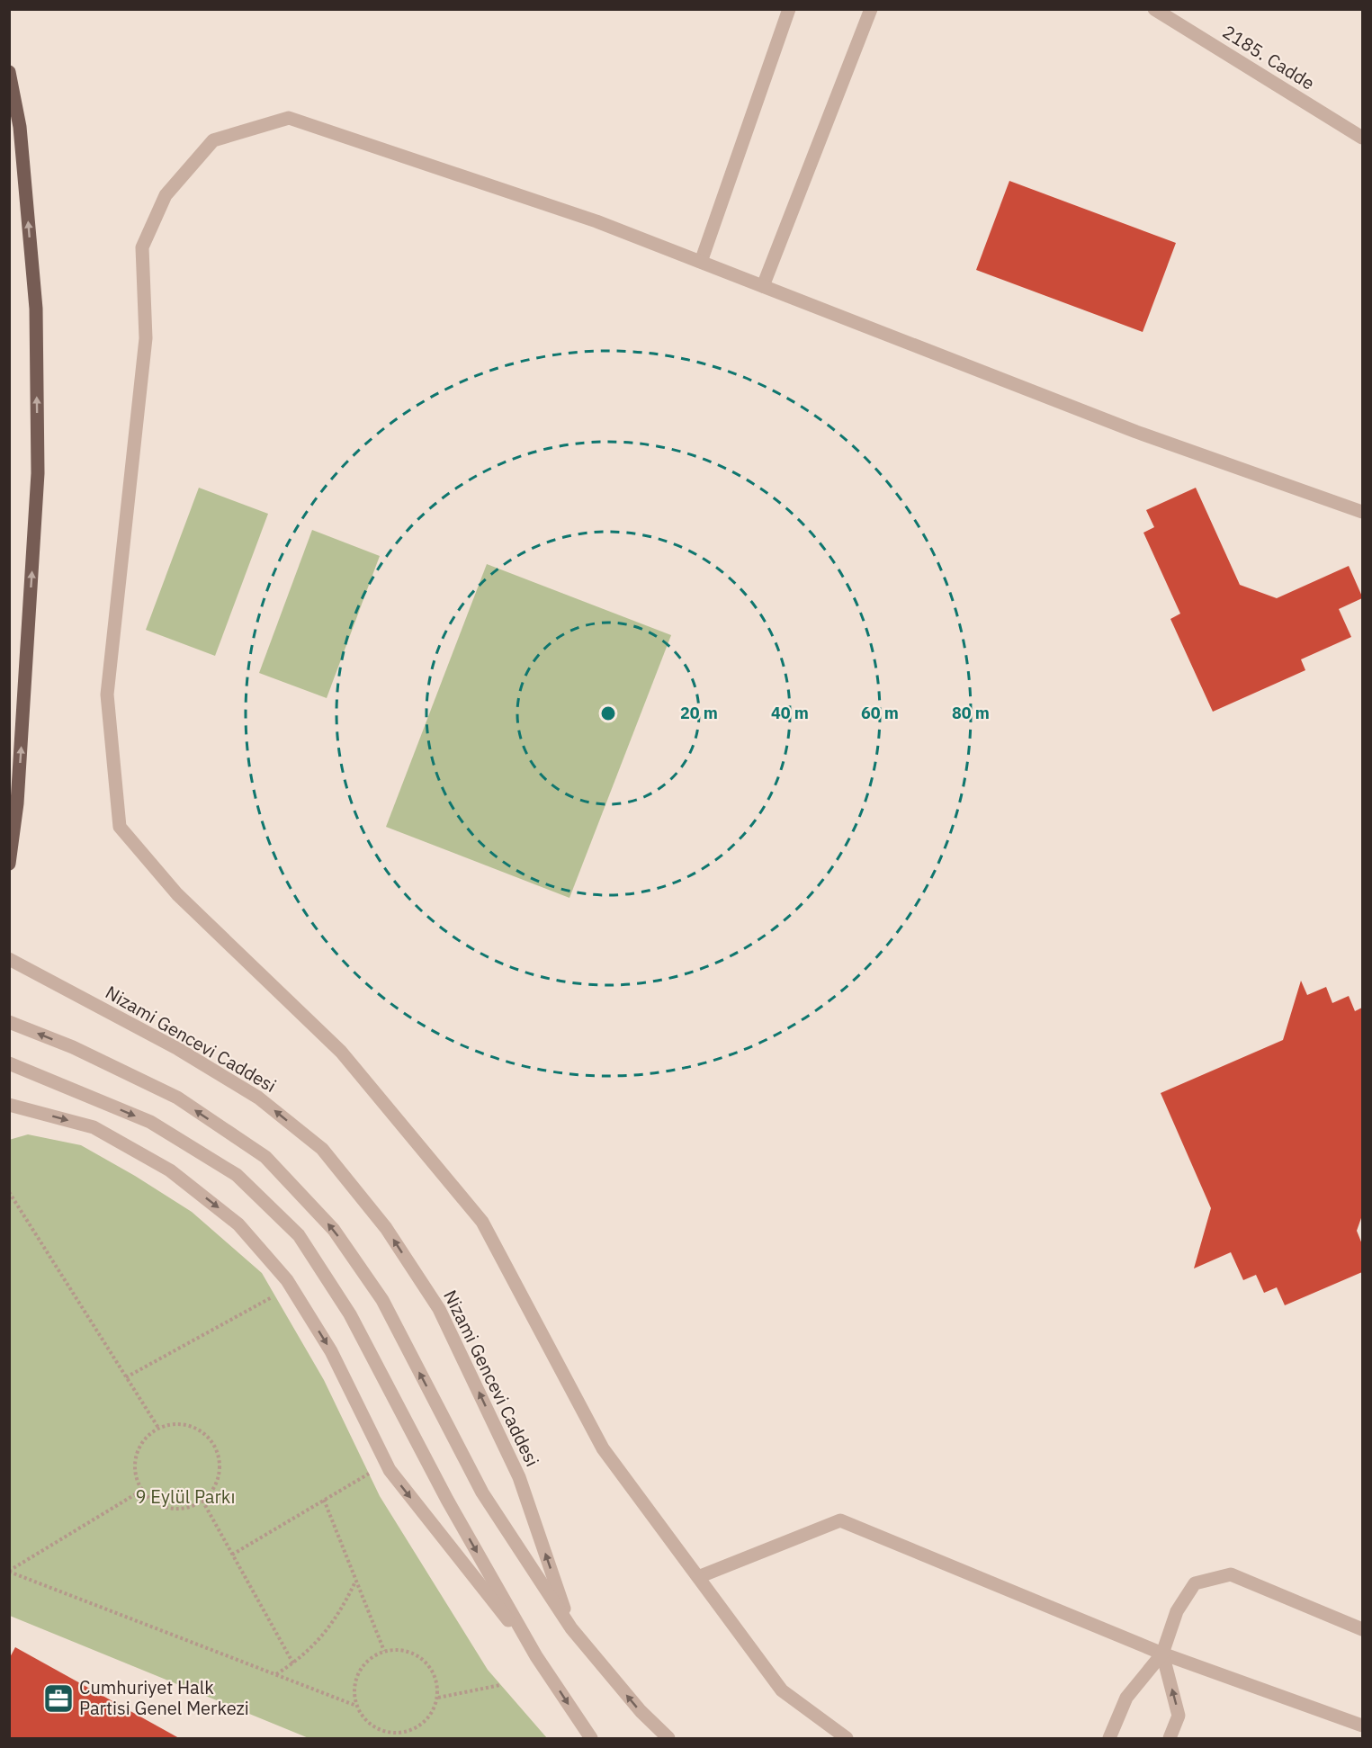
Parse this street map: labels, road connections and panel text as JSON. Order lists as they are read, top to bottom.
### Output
{
  "streets": {
    "street": ["2185. Cadde", "Nizami Gencevi Caddesi"]
  },
  "parks": ["9 Eylül Parkı"],
  "places": {
    "office": ["Cumhuriyet Halk Partisi Genel Merkezi"]
  },
  "rings": [
    "20 m",
    "40 m",
    "60 m",
    "80 m"
  ]
}
